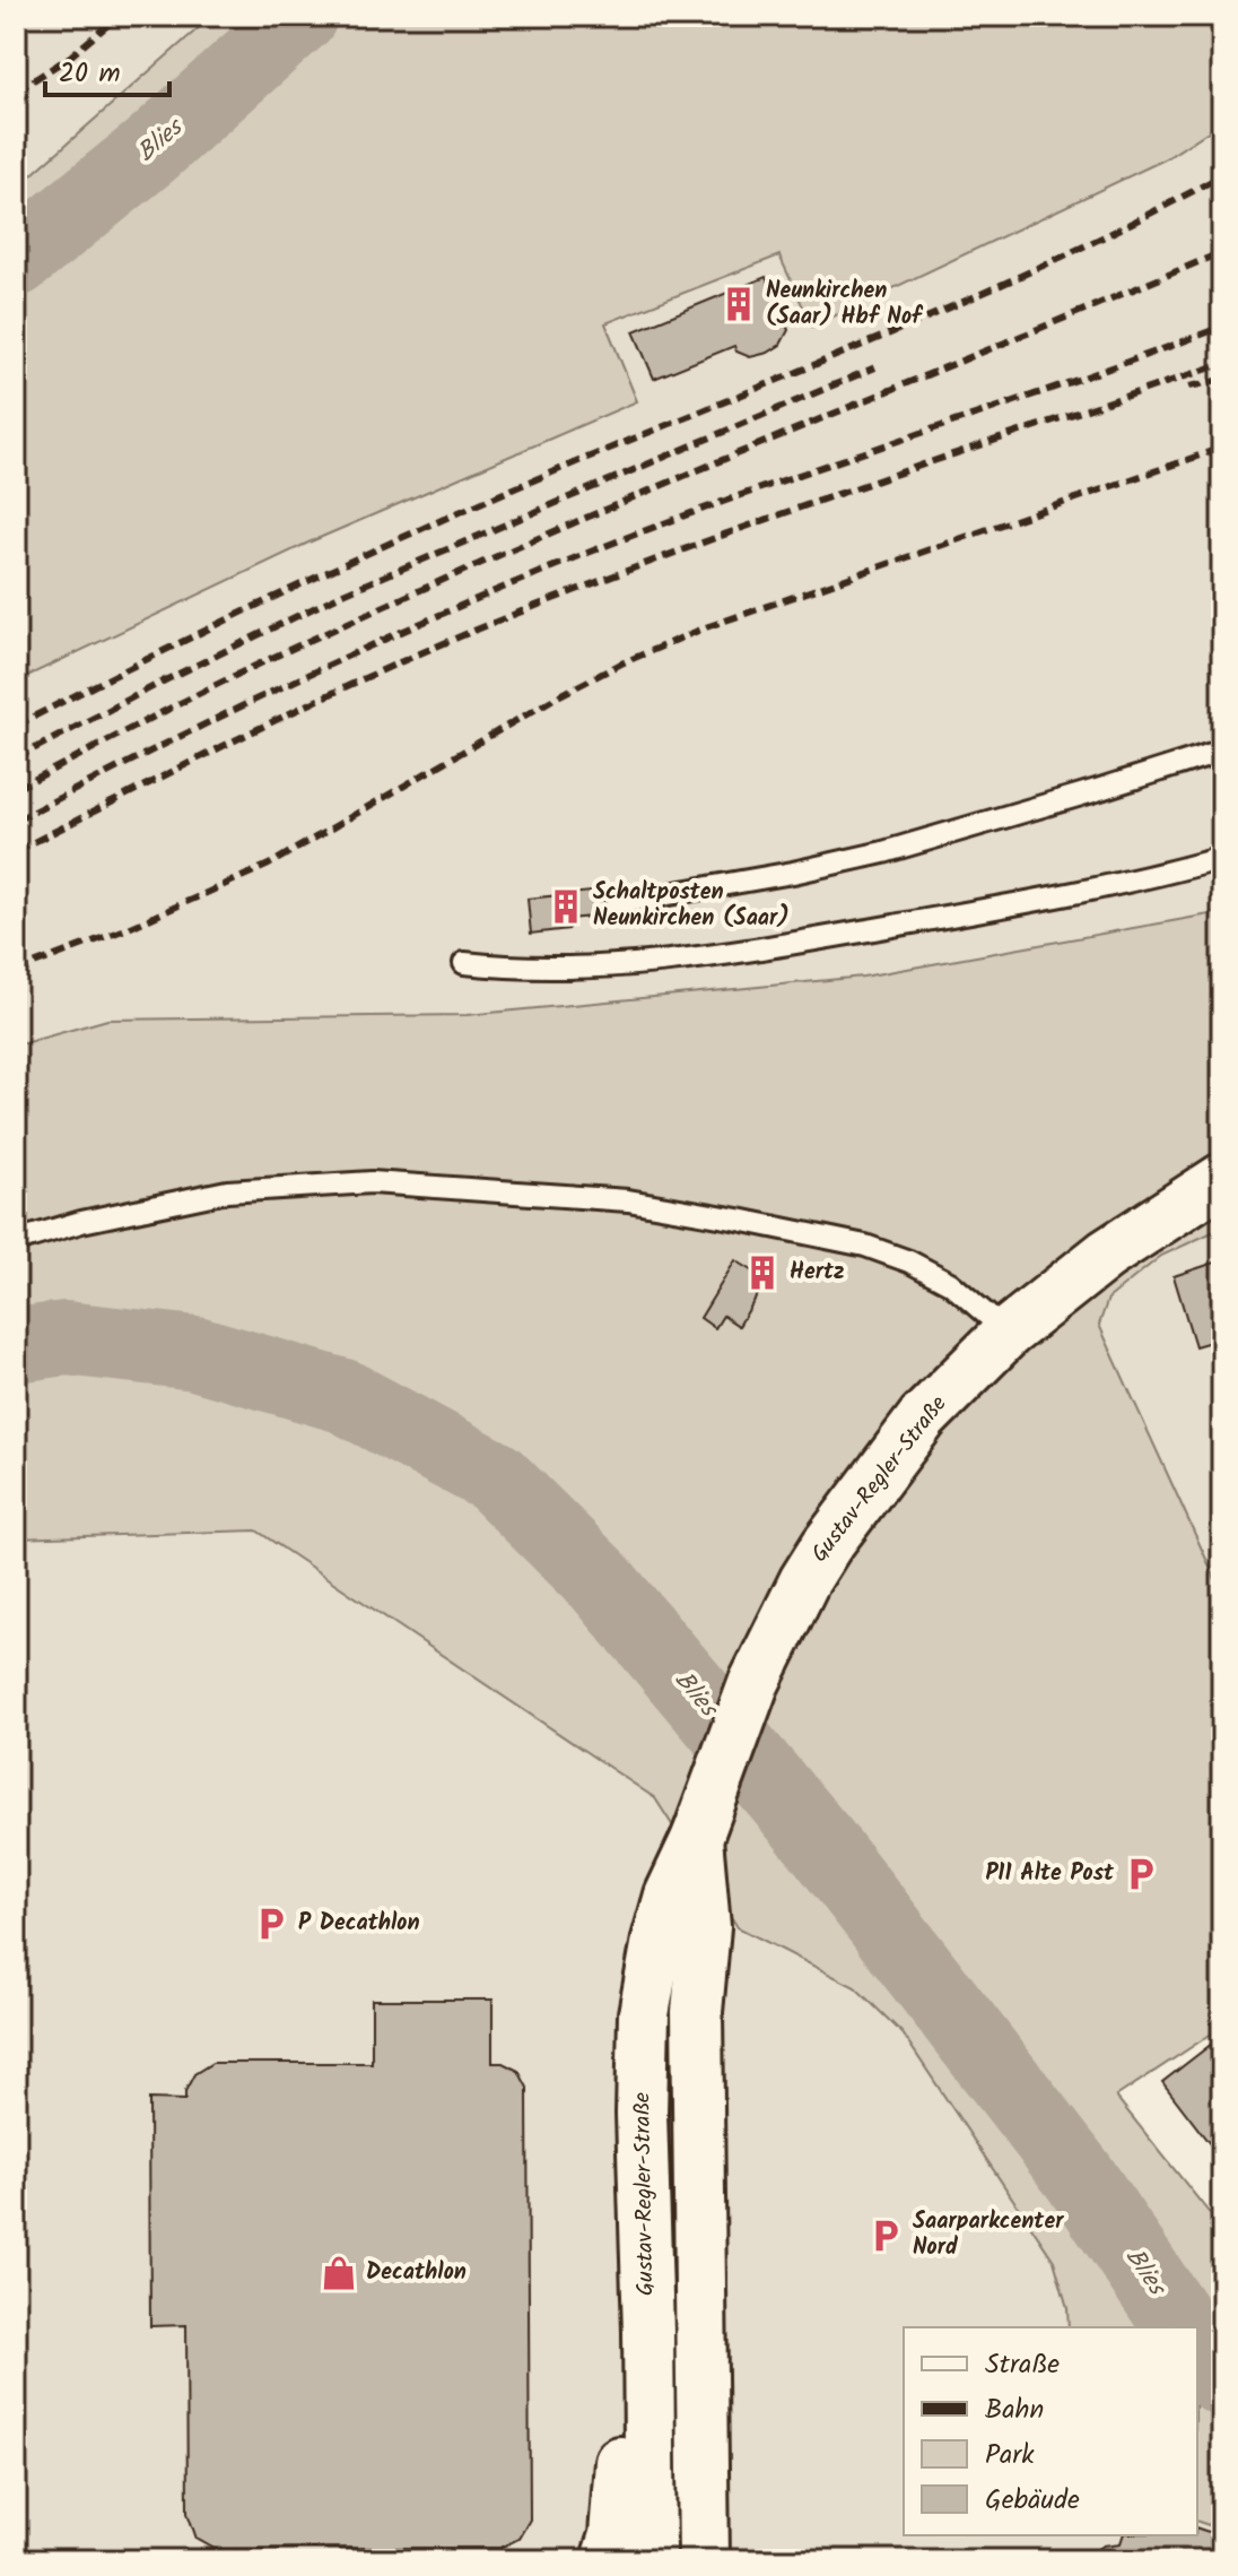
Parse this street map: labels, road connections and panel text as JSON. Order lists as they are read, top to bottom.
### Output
{
  "streets": {
    "main road": ["Gustav-Regler-Straße"]
  },
  "water": ["Blies"],
  "places": {
    "building": ["Neunkirchen (Saar) Hbf Nof", "Schaltposten Neunkirchen (Saar)", "Hertz"],
    "parking": ["P11 Alte Post", "P Decathlon", "Saarparkcenter Nord"],
    "shop": ["Decathlon"]
  },
  "legend": [
    "Straße",
    "Bahn",
    "Park",
    "Gebäude"
  ],
  "scale_bar": "20 m"
}
